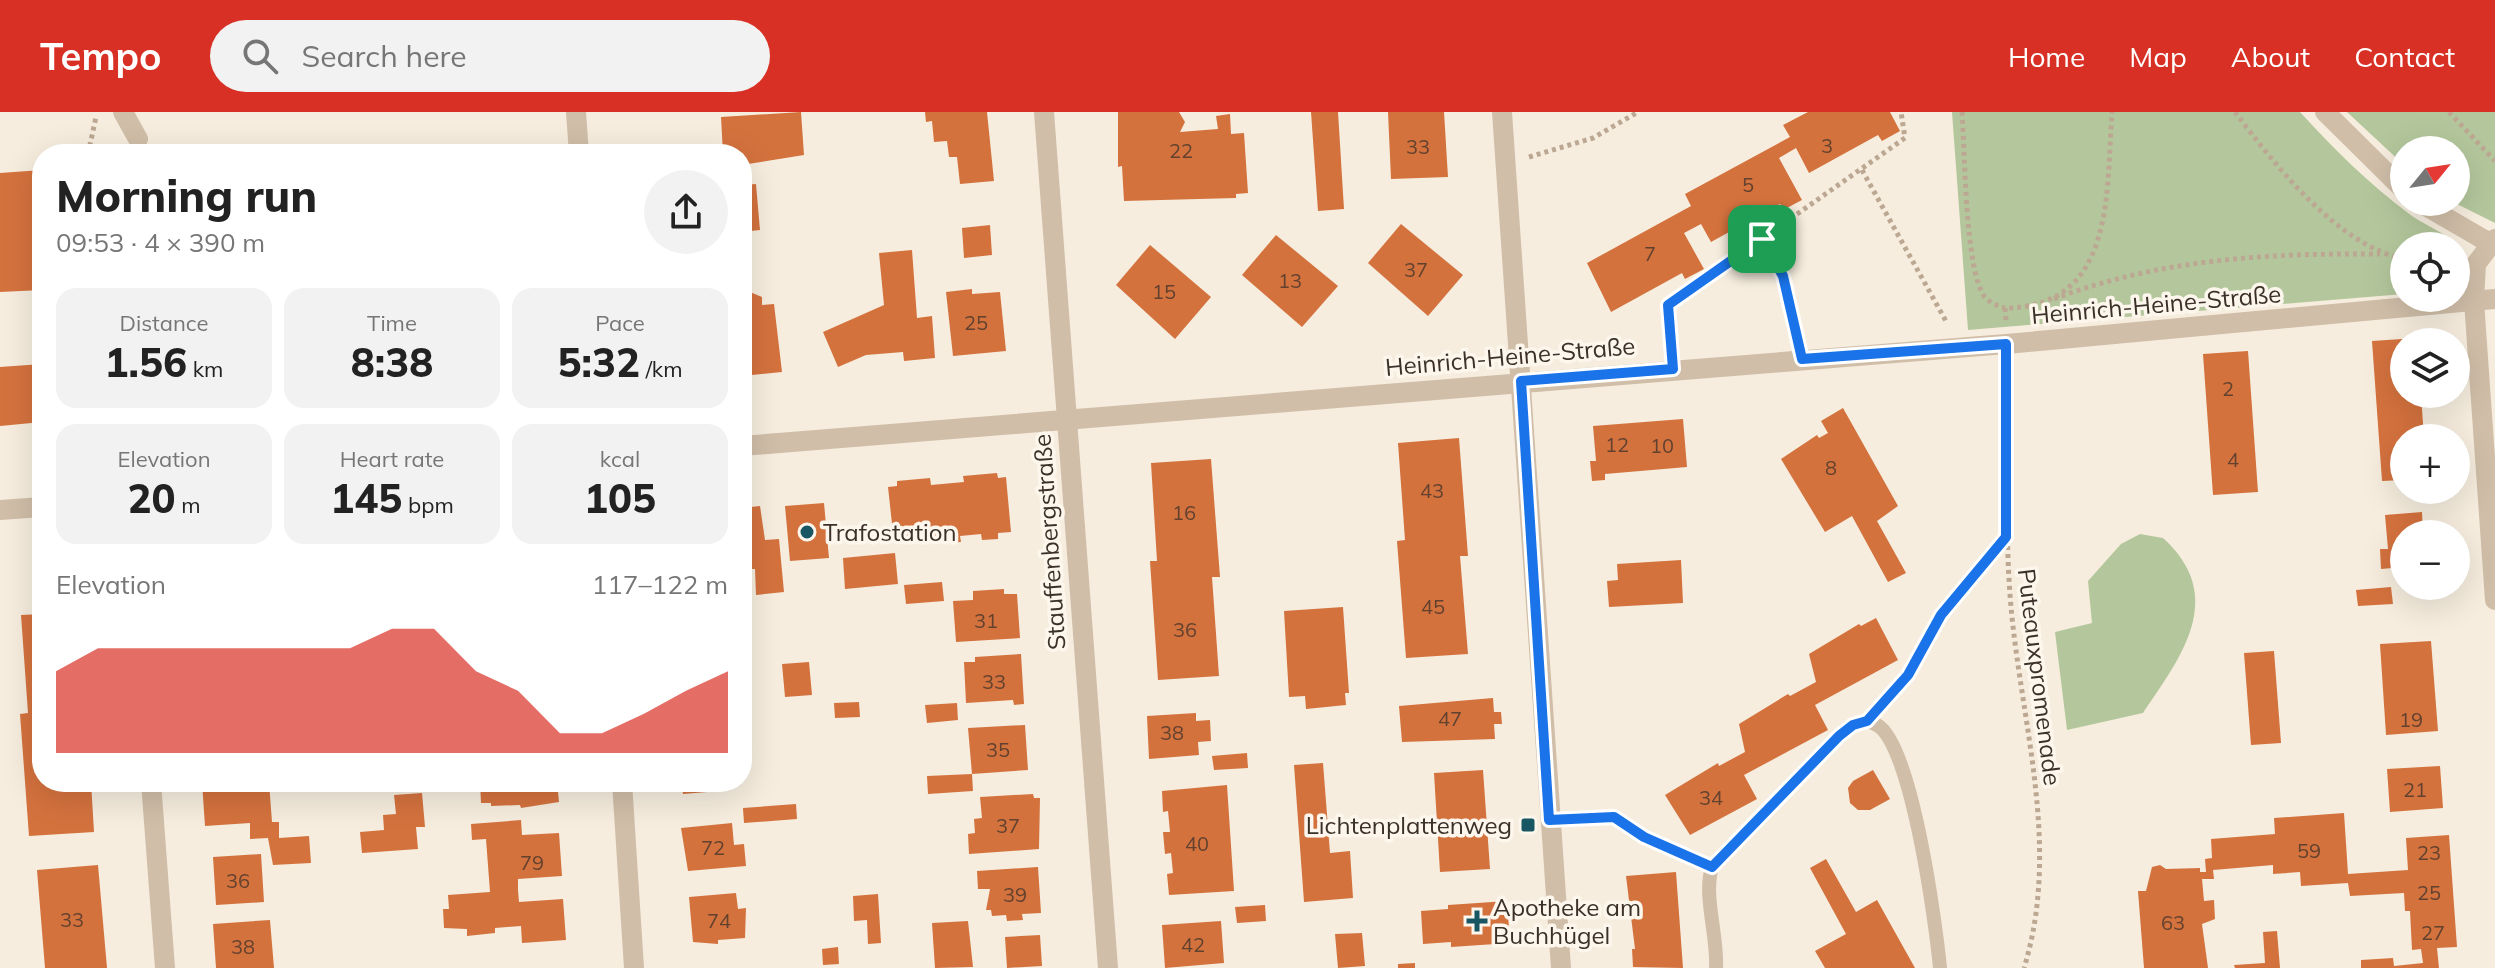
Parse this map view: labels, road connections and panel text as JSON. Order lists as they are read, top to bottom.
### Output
{
  "streets": {
    "street": ["Heinrich-Heine-Straße", "Stauffenbergstraße"],
    "path": ["Puteauxpromenade"]
  },
  "crossings": [
    ["Heinrich-Heine-Straße", "Stauffenbergstraße"],
    ["Heinrich-Heine-Straße", "Puteauxpromenade"]
  ],
  "places": {
    "other": ["Trafostation"],
    "transit": ["Lichtenplattenweg"],
    "health": ["Apotheke am Buchhügel"]
  },
  "house_numbers": [
    "3",
    "33",
    "22",
    "5",
    "7",
    "37",
    "13",
    "15",
    "25",
    "2",
    "12",
    "10",
    "4",
    "8",
    "43",
    "16",
    "45",
    "31",
    "36",
    "33",
    "47",
    "19",
    "38",
    "35",
    "21",
    "34",
    "37",
    "40",
    "72",
    "59",
    "23",
    "79",
    "36",
    "25",
    "39",
    "33",
    "74",
    "63",
    "27",
    "42",
    "38"
  ],
  "north": "top right",
  "page": {
    "header": "Tempo",
    "search": "Search here",
    "nav": [
      "Home",
      "Map",
      "About",
      "Contact"
    ],
    "map_buttons": ["+", "−"],
    "heading": ["Morning run", "09:53 · 4 × 390 m"],
    "stats": [
      ["Distance", "1.56 km"],
      ["Time", "8:38"],
      ["Pace", "5:32 /km"],
      ["Elevation", "20 m"],
      ["Heart rate", "145 bpm"],
      ["kcal", "105"]
    ],
    "chart": ["Elevation", "117–122 m"]
  }
}
